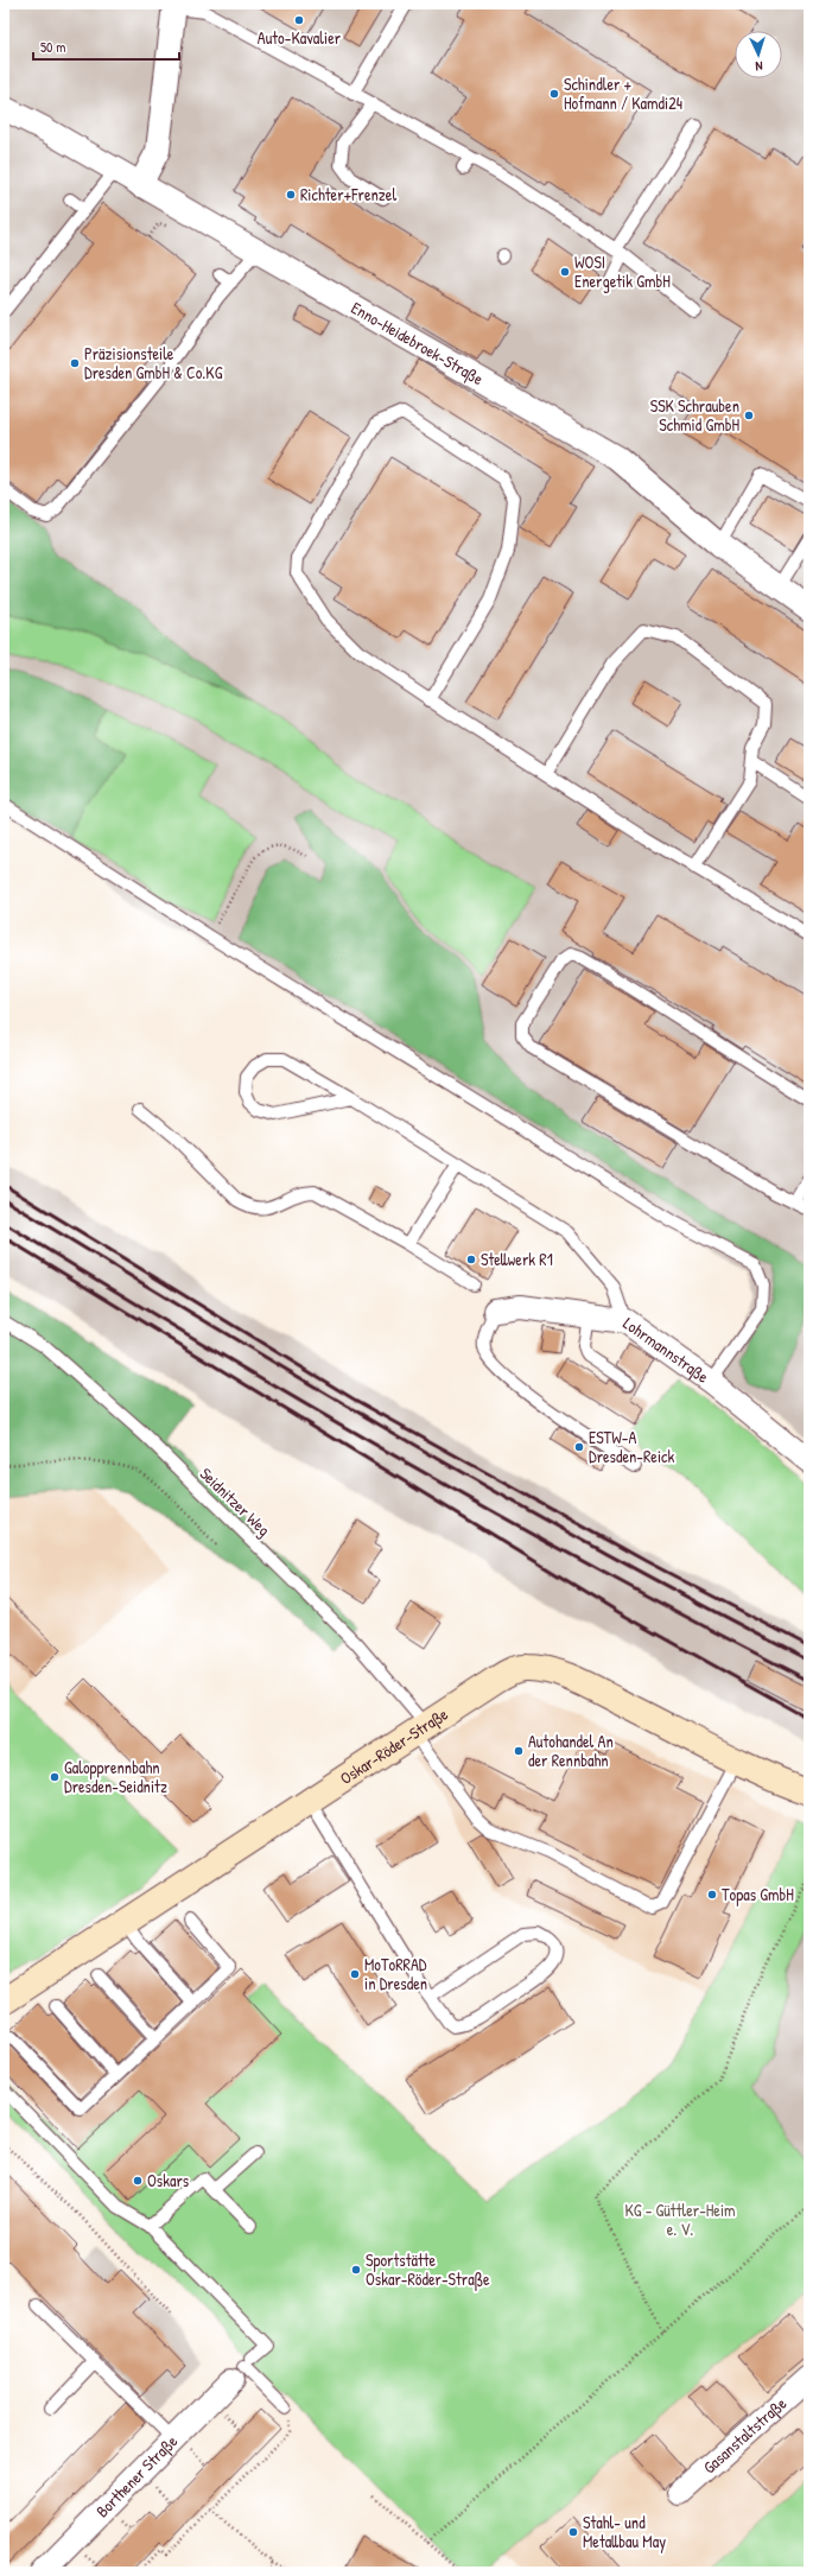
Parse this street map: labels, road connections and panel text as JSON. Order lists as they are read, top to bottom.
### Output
{
  "streets": {
    "street": [
      "Enno-Heidebroek-Straße",
      "Lohrmannstraße",
      "Oskar-Röder-Straße",
      "Gasanstaltstraße",
      "Borthener Straße"
    ],
    "lane": ["Seidnitzer Weg"]
  },
  "crossings": [
    ["Seidnitzer Weg", "Oskar-Röder-Straße"]
  ],
  "parks": ["KG - Güttler-Heim e. V."],
  "places": [
    "Auto-Kavalier",
    "Schindler + Hofmann / Kamdi24",
    "Richter+Frenzel",
    "WOSI Energetik GmbH",
    "Präzisionsteile Dresden GmbH & Co.KG",
    "SSK Schrauben Schmid GmbH",
    "Stellwerk R1",
    "ESTW-A Dresden-Reick",
    "Autohandel An der Rennbahn",
    "Galopprennbahn Dresden-Seidnitz",
    "Topas GmbH",
    "MoToRRAD in Dresden",
    "Oskars",
    "Sportstätte Oskar-Röder-Straße",
    "Stahl- und Metallbau May"
  ],
  "scale_bar": "50 m",
  "north": "bottom"
}
